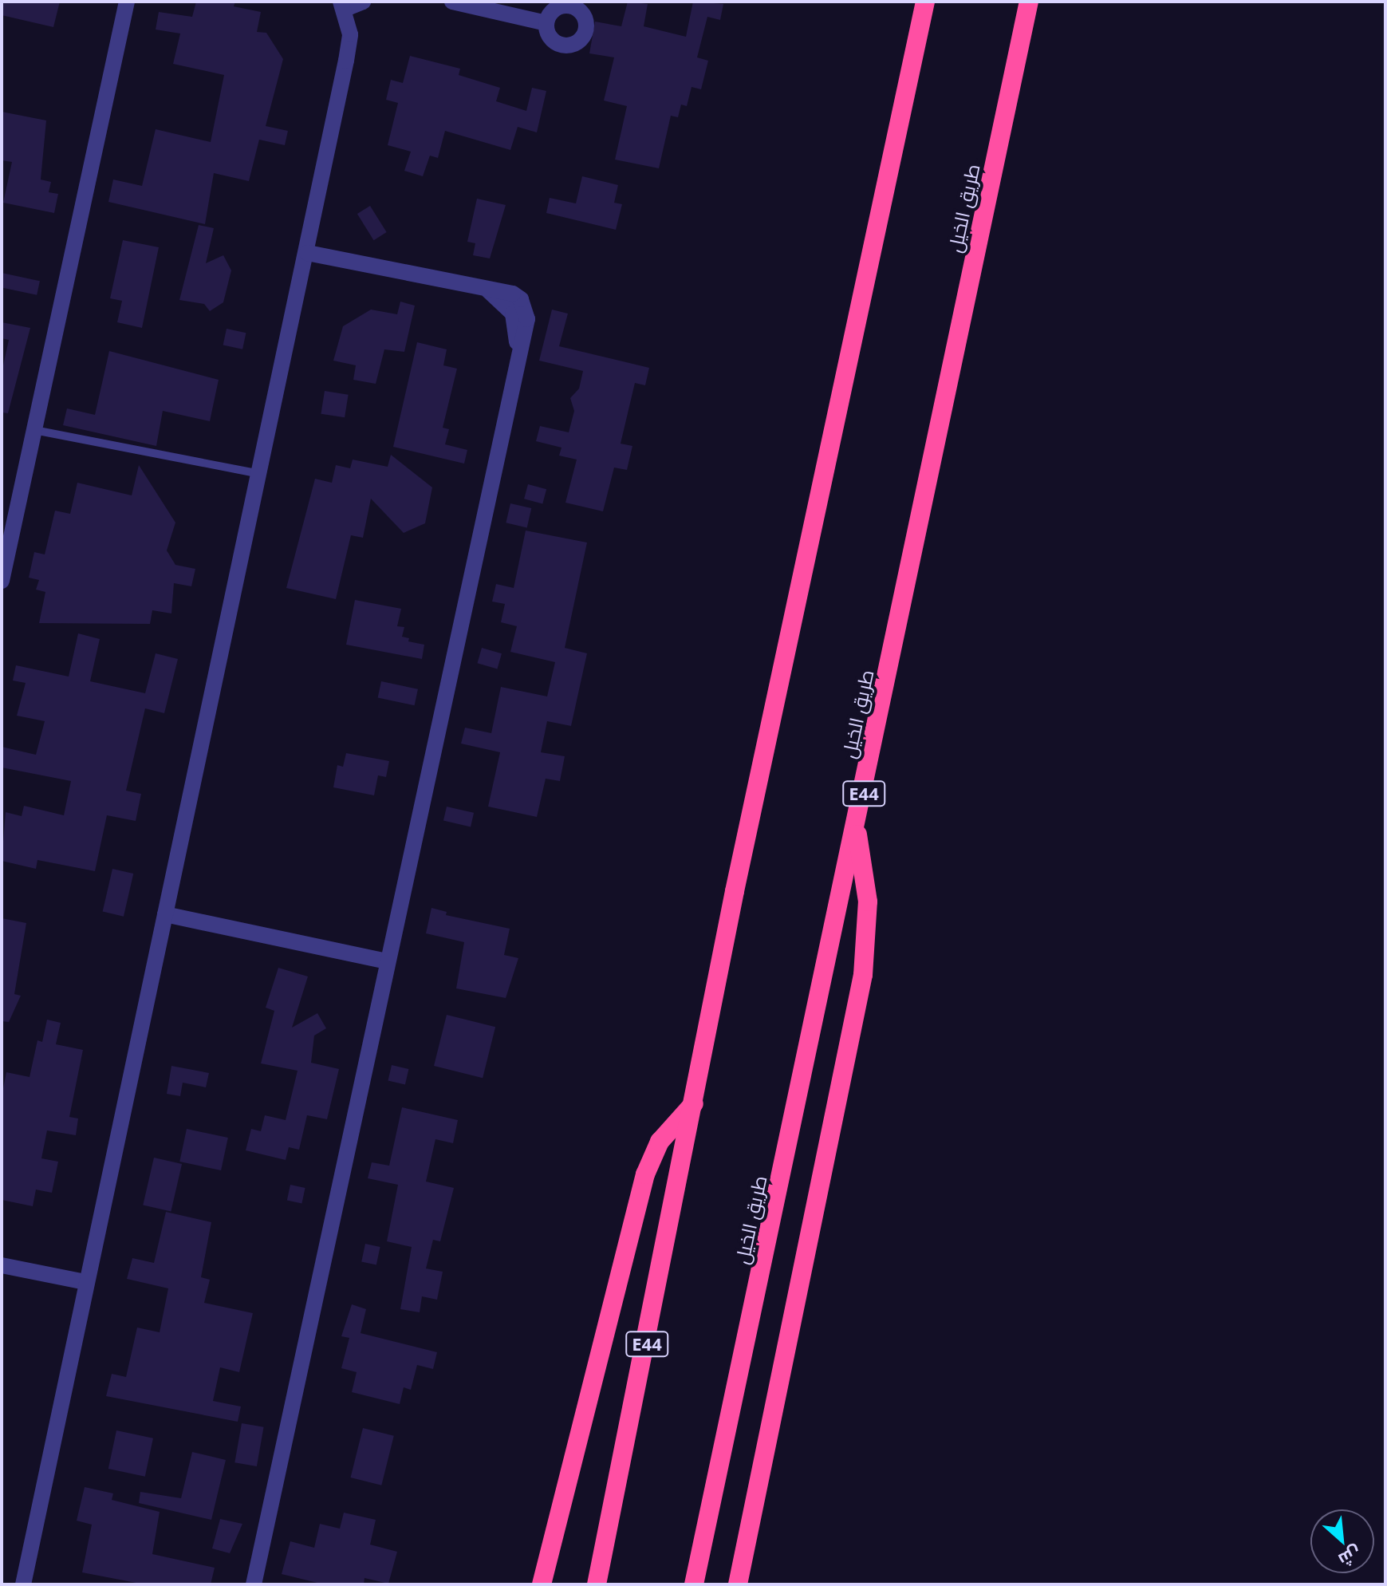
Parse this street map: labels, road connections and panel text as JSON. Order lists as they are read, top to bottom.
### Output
{
  "streets": {
    "highway": ["طريق الخيل", "E44"]
  },
  "north": "bottom right"
}
